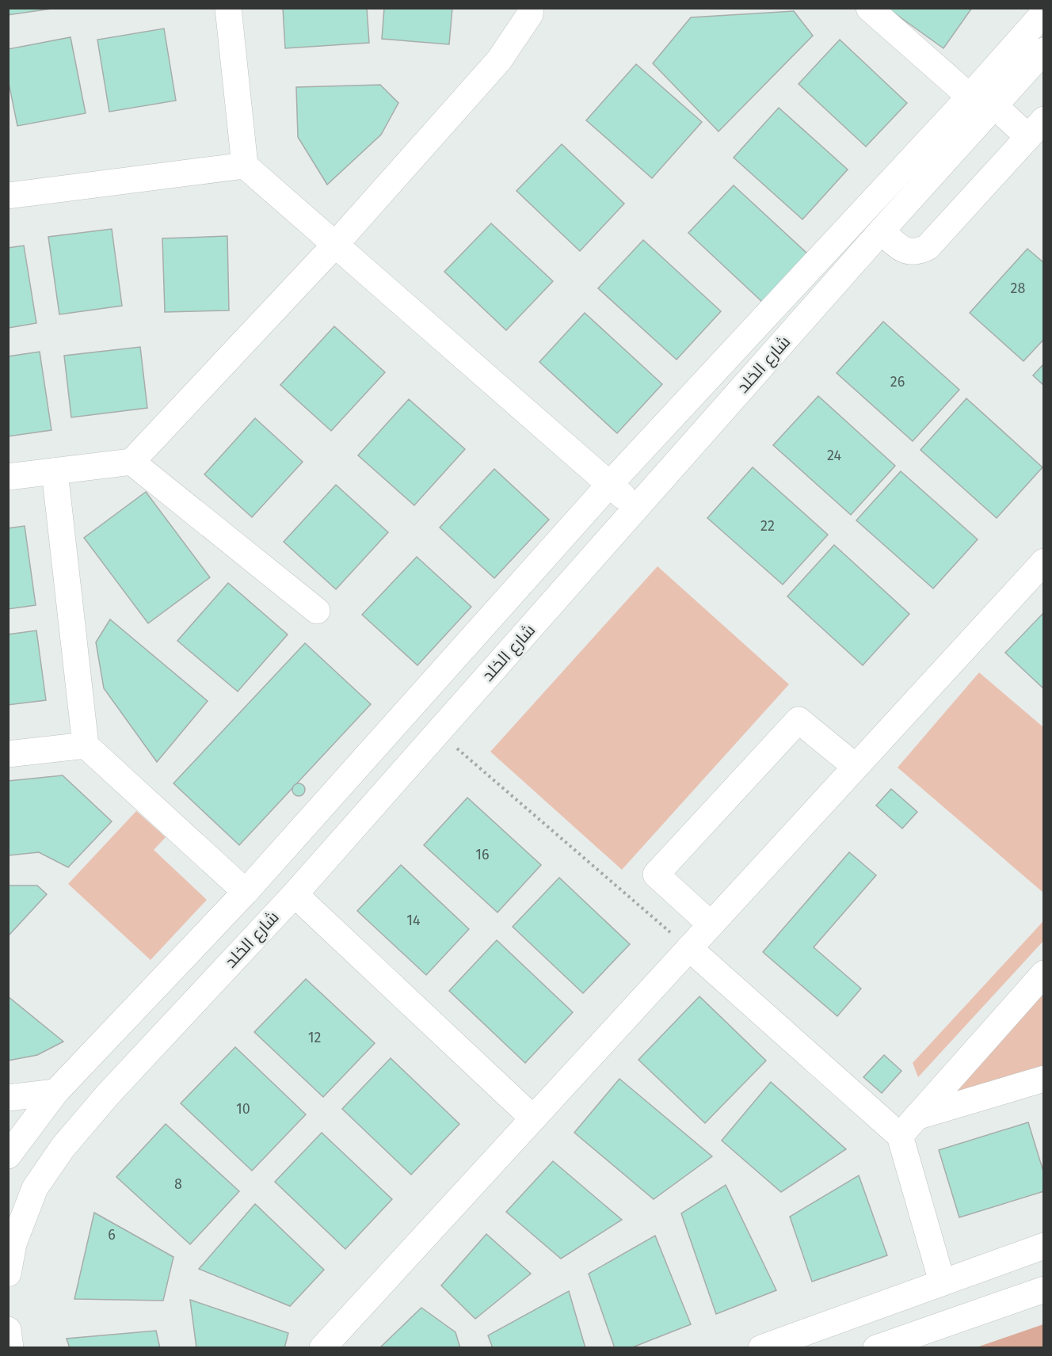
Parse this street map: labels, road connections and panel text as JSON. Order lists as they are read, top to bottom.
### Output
{
  "streets": {
    "street": ["شارع الخلد"]
  },
  "house_numbers": [
    "28",
    "26",
    "24",
    "22",
    "16",
    "14",
    "12",
    "10",
    "8",
    "6"
  ]
}
